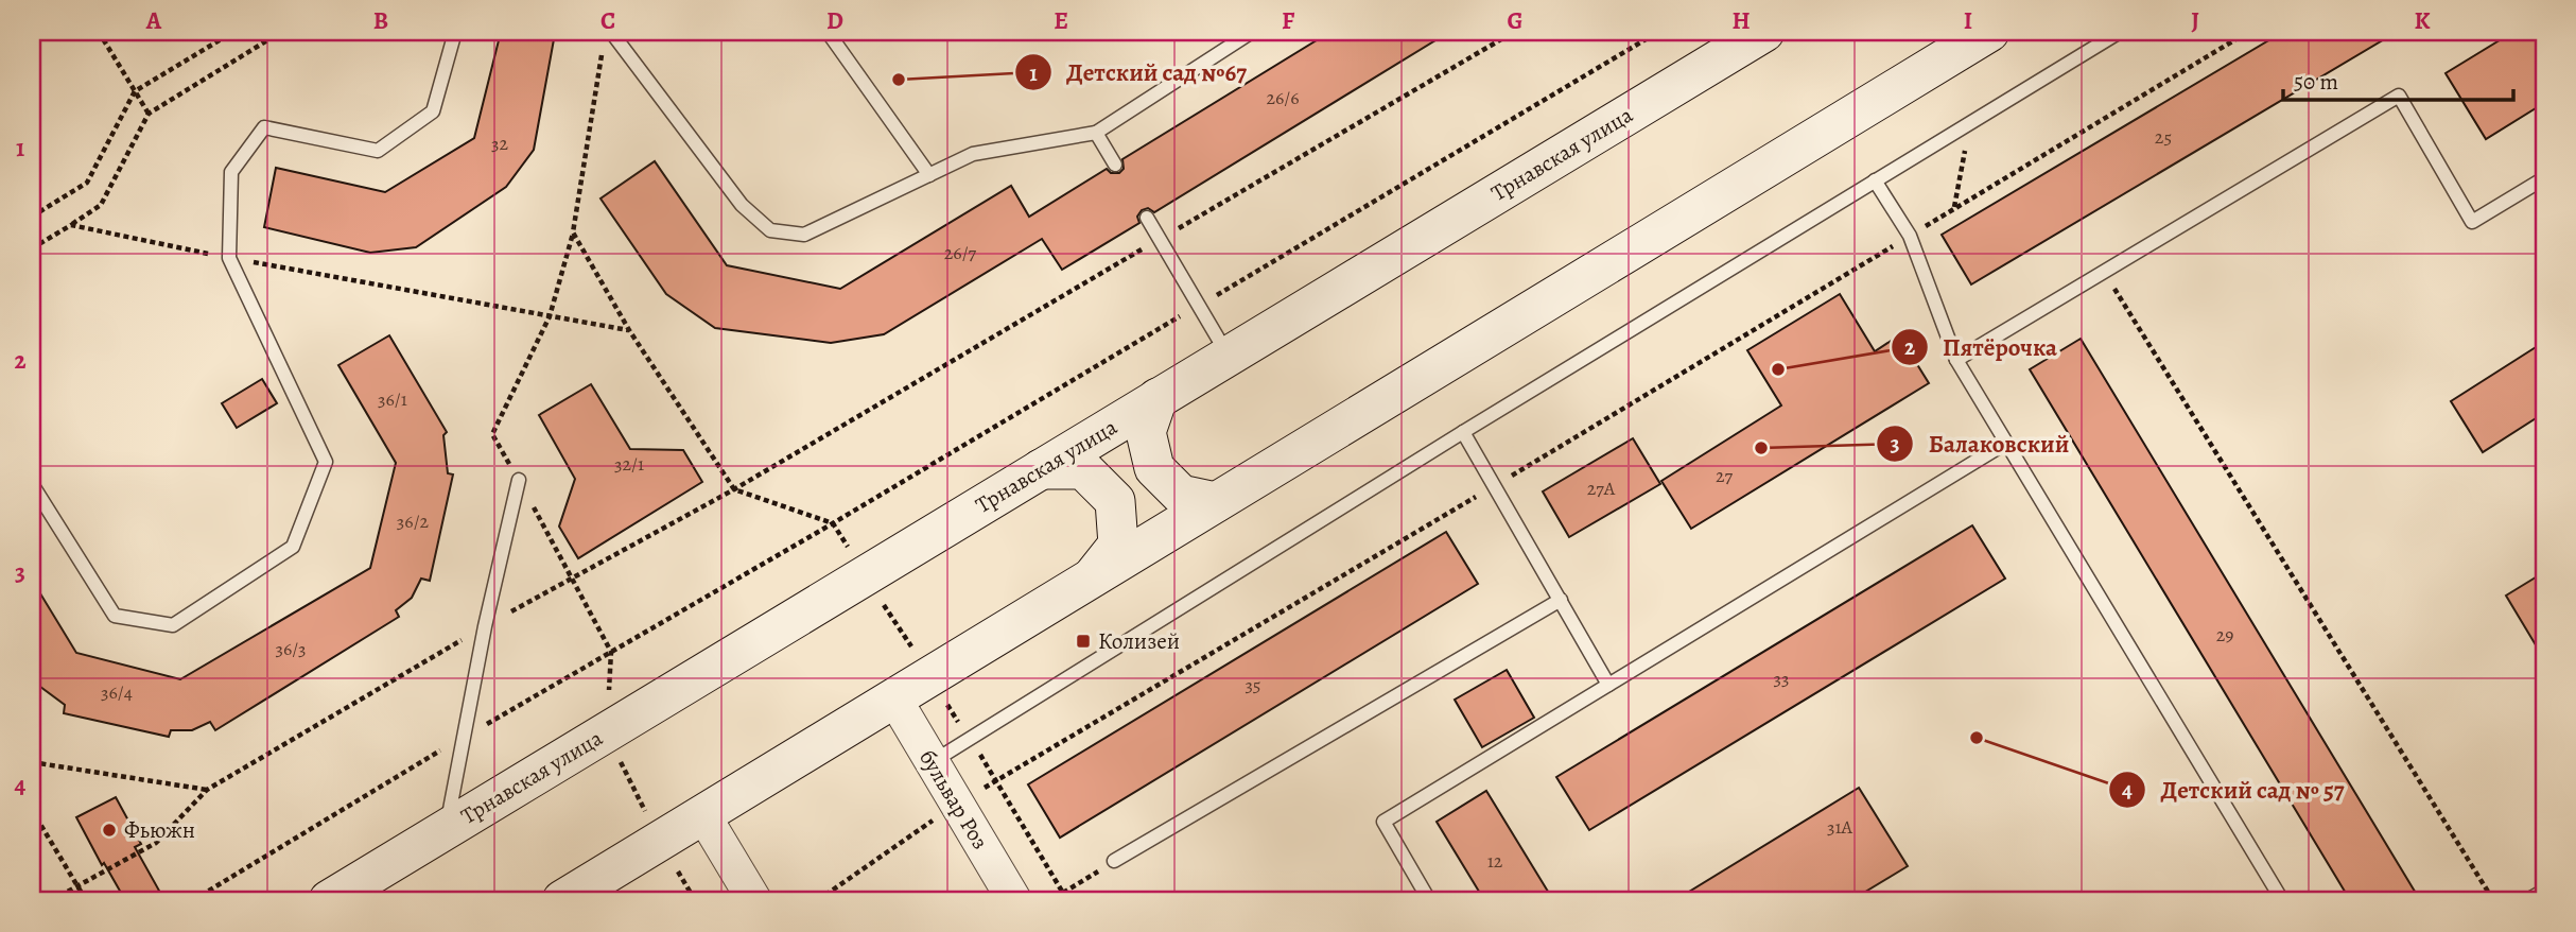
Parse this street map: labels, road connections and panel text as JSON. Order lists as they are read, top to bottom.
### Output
{
  "streets": {
    "main road": ["Трнавская улица"],
    "street": ["бульвар Роз"]
  },
  "places": {
    "other": [
      "Детский сад №67",
      "Пятёрочка",
      "Балаковский",
      "Детский сад № 57",
      "Фьюжн"
    ],
    "transit": ["Колизей"]
  },
  "house_numbers": [
    "26/6",
    "25",
    "32",
    "26/7",
    "36/1",
    "32/1",
    "27",
    "27А",
    "36/2",
    "29",
    "36/3",
    "33",
    "35",
    "36/4",
    "31А",
    "12"
  ],
  "scale_bar": "50 m",
  "grid": {
    "columns": [
      "A",
      "B",
      "C",
      "D",
      "E",
      "F",
      "G",
      "H",
      "I",
      "J",
      "K"
    ],
    "rows": [
      "1",
      "2",
      "3",
      "4"
    ]
  }
}
